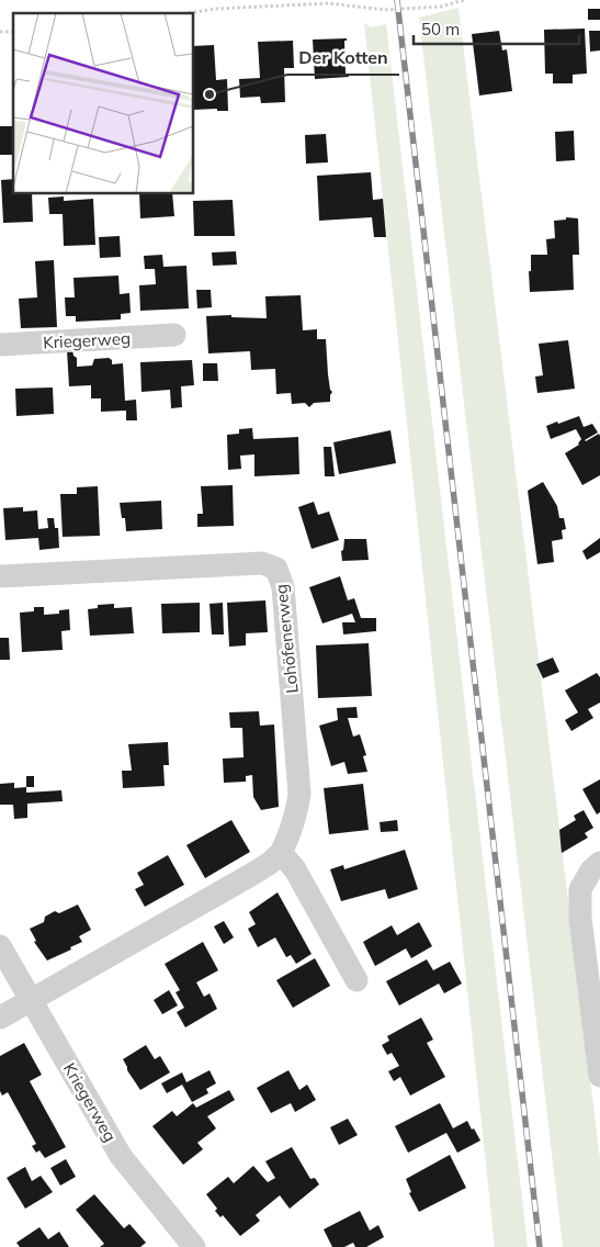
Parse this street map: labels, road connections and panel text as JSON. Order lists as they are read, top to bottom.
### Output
{
  "streets": {
    "street": ["Kriegerweg", "Lohöfenerweg"]
  },
  "crossings": [
    ["Kriegerweg", "Lohöfenerweg"]
  ],
  "places": ["Der Kotten"],
  "scale_bar": "50 m"
}
